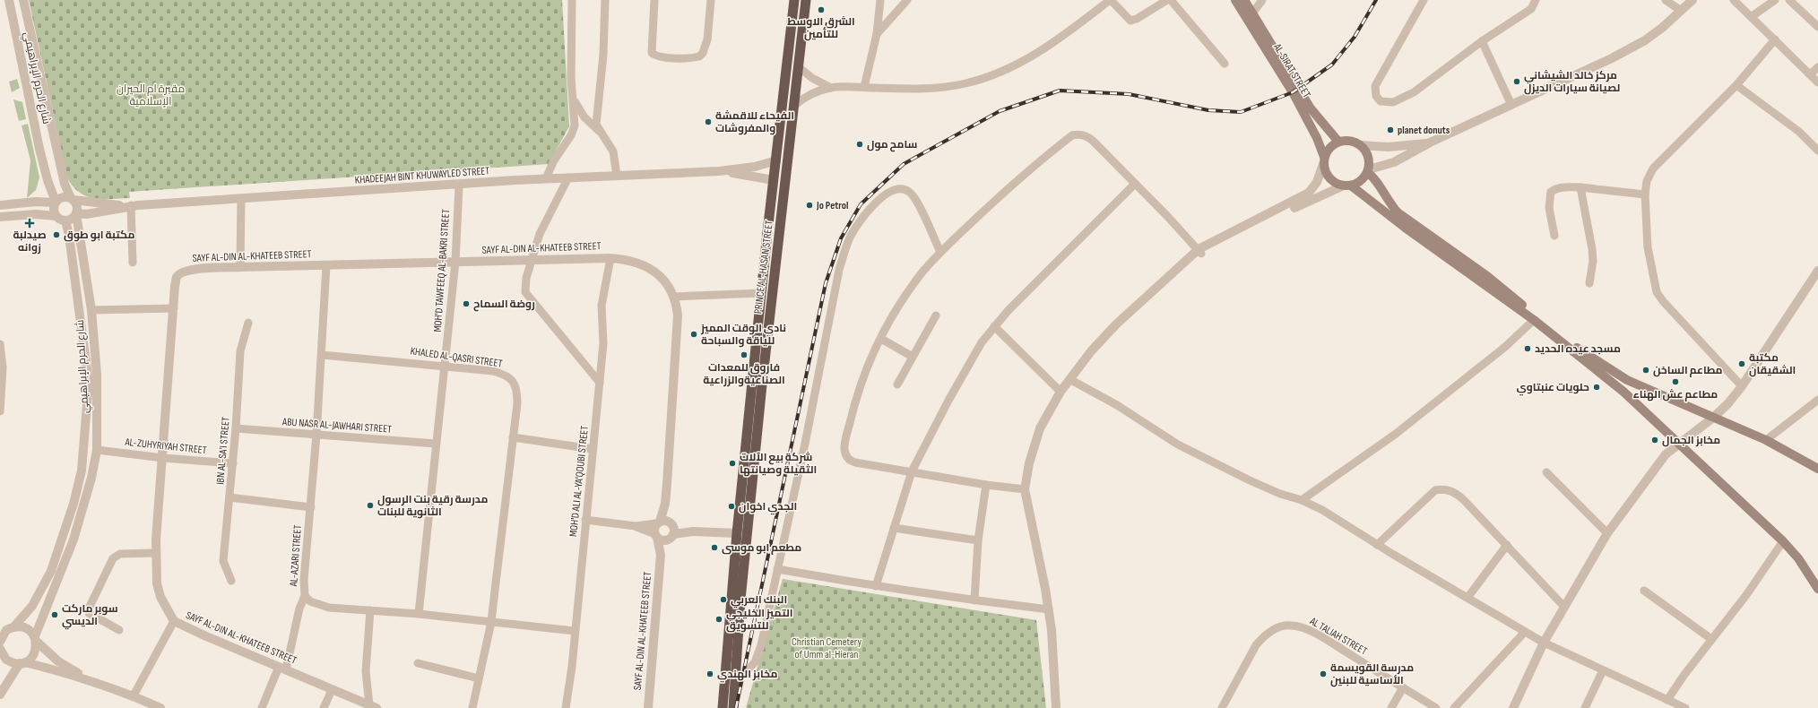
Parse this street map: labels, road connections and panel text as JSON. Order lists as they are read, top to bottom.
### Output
{
  "streets": {
    "highway": ["PRINCE AL-HASAN STREET"],
    "main road": ["AL-SIRAT STREET"],
    "street": [
      "شارع الحرم الإبراهيمي",
      "KHADEEJAH BINT KHUWAYLED STREET",
      "SAYF AL-DIN AL-KHATEEB STREET",
      "MOH'D TAWFEEQ AL-BAKRI STREET",
      "KHALED AL-QASRI STREET",
      "ABU NASR AL-JAWHARI STREET",
      "AL-ZUHYRIYAH STREET",
      "IBN AL-SA'I STREET",
      "MOH'D ALI AL-YA'QOUBI STREET",
      "AL-AZARI STREET",
      "AL TALIAH STREET"
    ]
  },
  "crossings": [
    ["شارع الحرم الإبراهيمي", "KHADEEJAH BINT KHUWAYLED STREET"],
    ["شارع الحرم الإبراهيمي", "AL-ZUHYRIYAH STREET"],
    ["KHADEEJAH BINT KHUWAYLED STREET", "PRINCE AL-HASAN STREET"],
    ["KHADEEJAH BINT KHUWAYLED STREET", "MOH'D TAWFEEQ AL-BAKRI STREET"],
    ["SAYF AL-DIN AL-KHATEEB STREET", "MOH'D TAWFEEQ AL-BAKRI STREET"],
    ["SAYF AL-DIN AL-KHATEEB STREET", "AL-ZUHYRIYAH STREET"],
    ["SAYF AL-DIN AL-KHATEEB STREET", "MOH'D ALI AL-YA'QOUBI STREET"],
    ["SAYF AL-DIN AL-KHATEEB STREET", "AL-AZARI STREET"],
    ["MOH'D TAWFEEQ AL-BAKRI STREET", "KHALED AL-QASRI STREET"],
    ["MOH'D TAWFEEQ AL-BAKRI STREET", "ABU NASR AL-JAWHARI STREET"],
    ["MOH'D TAWFEEQ AL-BAKRI STREET", "AL-AZARI STREET"],
    ["KHALED AL-QASRI STREET", "AL-AZARI STREET"],
    ["ABU NASR AL-JAWHARI STREET", "IBN AL-SA'I STREET"],
    ["ABU NASR AL-JAWHARI STREET", "AL-AZARI STREET"],
    ["AL-ZUHYRIYAH STREET", "IBN AL-SA'I STREET"],
    ["MOH'D ALI AL-YA'QOUBI STREET", "AL-AZARI STREET"]
  ],
  "parks": ["مقبرة ام الحيران الإسلامية", "Christian Cemetery of Umm al-Hieran"],
  "places": {
    "other": [
      "الشرق الاوسط للتأمين",
      "مركز خالد الشيشاني لصيانة سيارات الديزل",
      "الفيحاء للاقمشة والمفروشات",
      "planet donuts",
      "سامح مول",
      "Jo Petrol",
      "مكتبة ابو طوق",
      "روضة السماح",
      "نادي الوقت المميز للياقة والسباحة",
      "مسجد عيده الحديد",
      "فاروق للمعدات الصناعيةوالزراعية",
      "مكتبة الشقيقان",
      "مطاعم الساخن",
      "مطاعم عش الهناء",
      "حلويات عنبتاوي",
      "مخابز الجمال",
      "شركة بيع الآلات الثقيلة وصيانتها",
      "مدرسة رقية بنت الرسول الثانوية للبنات",
      "الجدي اخوان",
      "مطعم ابو موسى",
      "البنك العربي",
      "سوبر ماركت الديسي",
      "التميز الخليجي للتسويق",
      "مخابز الهندي",
      "مدرسة القويسمة الأساسية للبنين"
    ],
    "health": ["صيدلبة زوانه"]
  }
}
